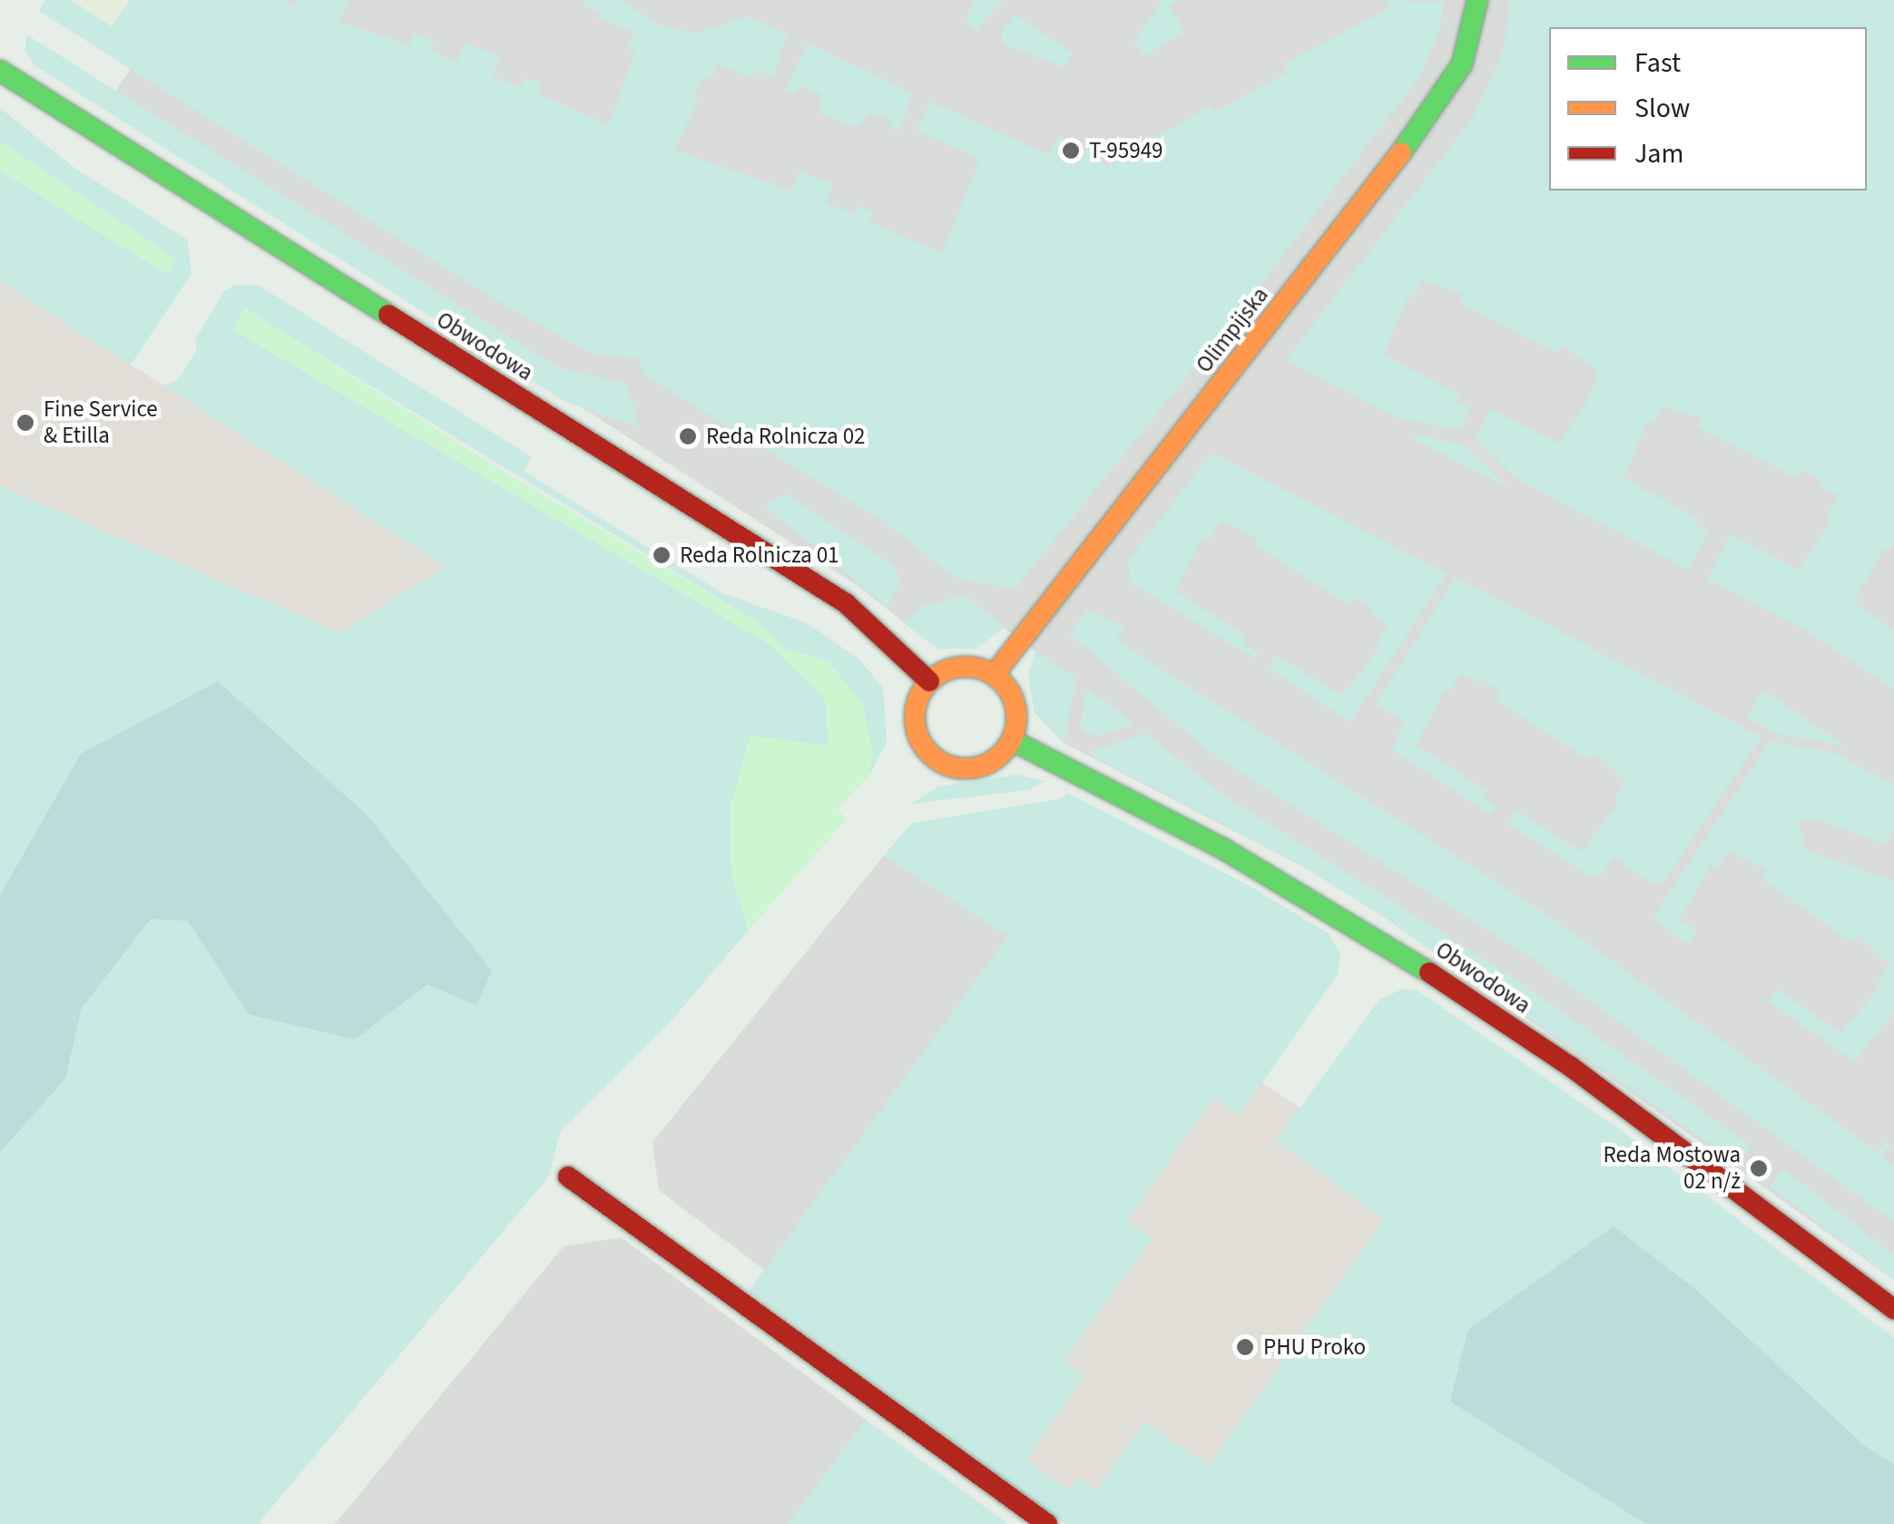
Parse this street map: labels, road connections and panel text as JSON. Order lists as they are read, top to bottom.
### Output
{
  "streets": {
    "main road": ["Olimpijska", "Obwodowa"]
  },
  "crossings": [
    ["Olimpijska", "Obwodowa"]
  ],
  "places": [
    "T-95949",
    "Fine Service & Etilla",
    "Reda Rolnicza 02",
    "Reda Rolnicza 01",
    "Reda Mostowa 02 n/ż",
    "PHU Proko"
  ],
  "legend": ["Fast", "Slow", "Jam"]
}
